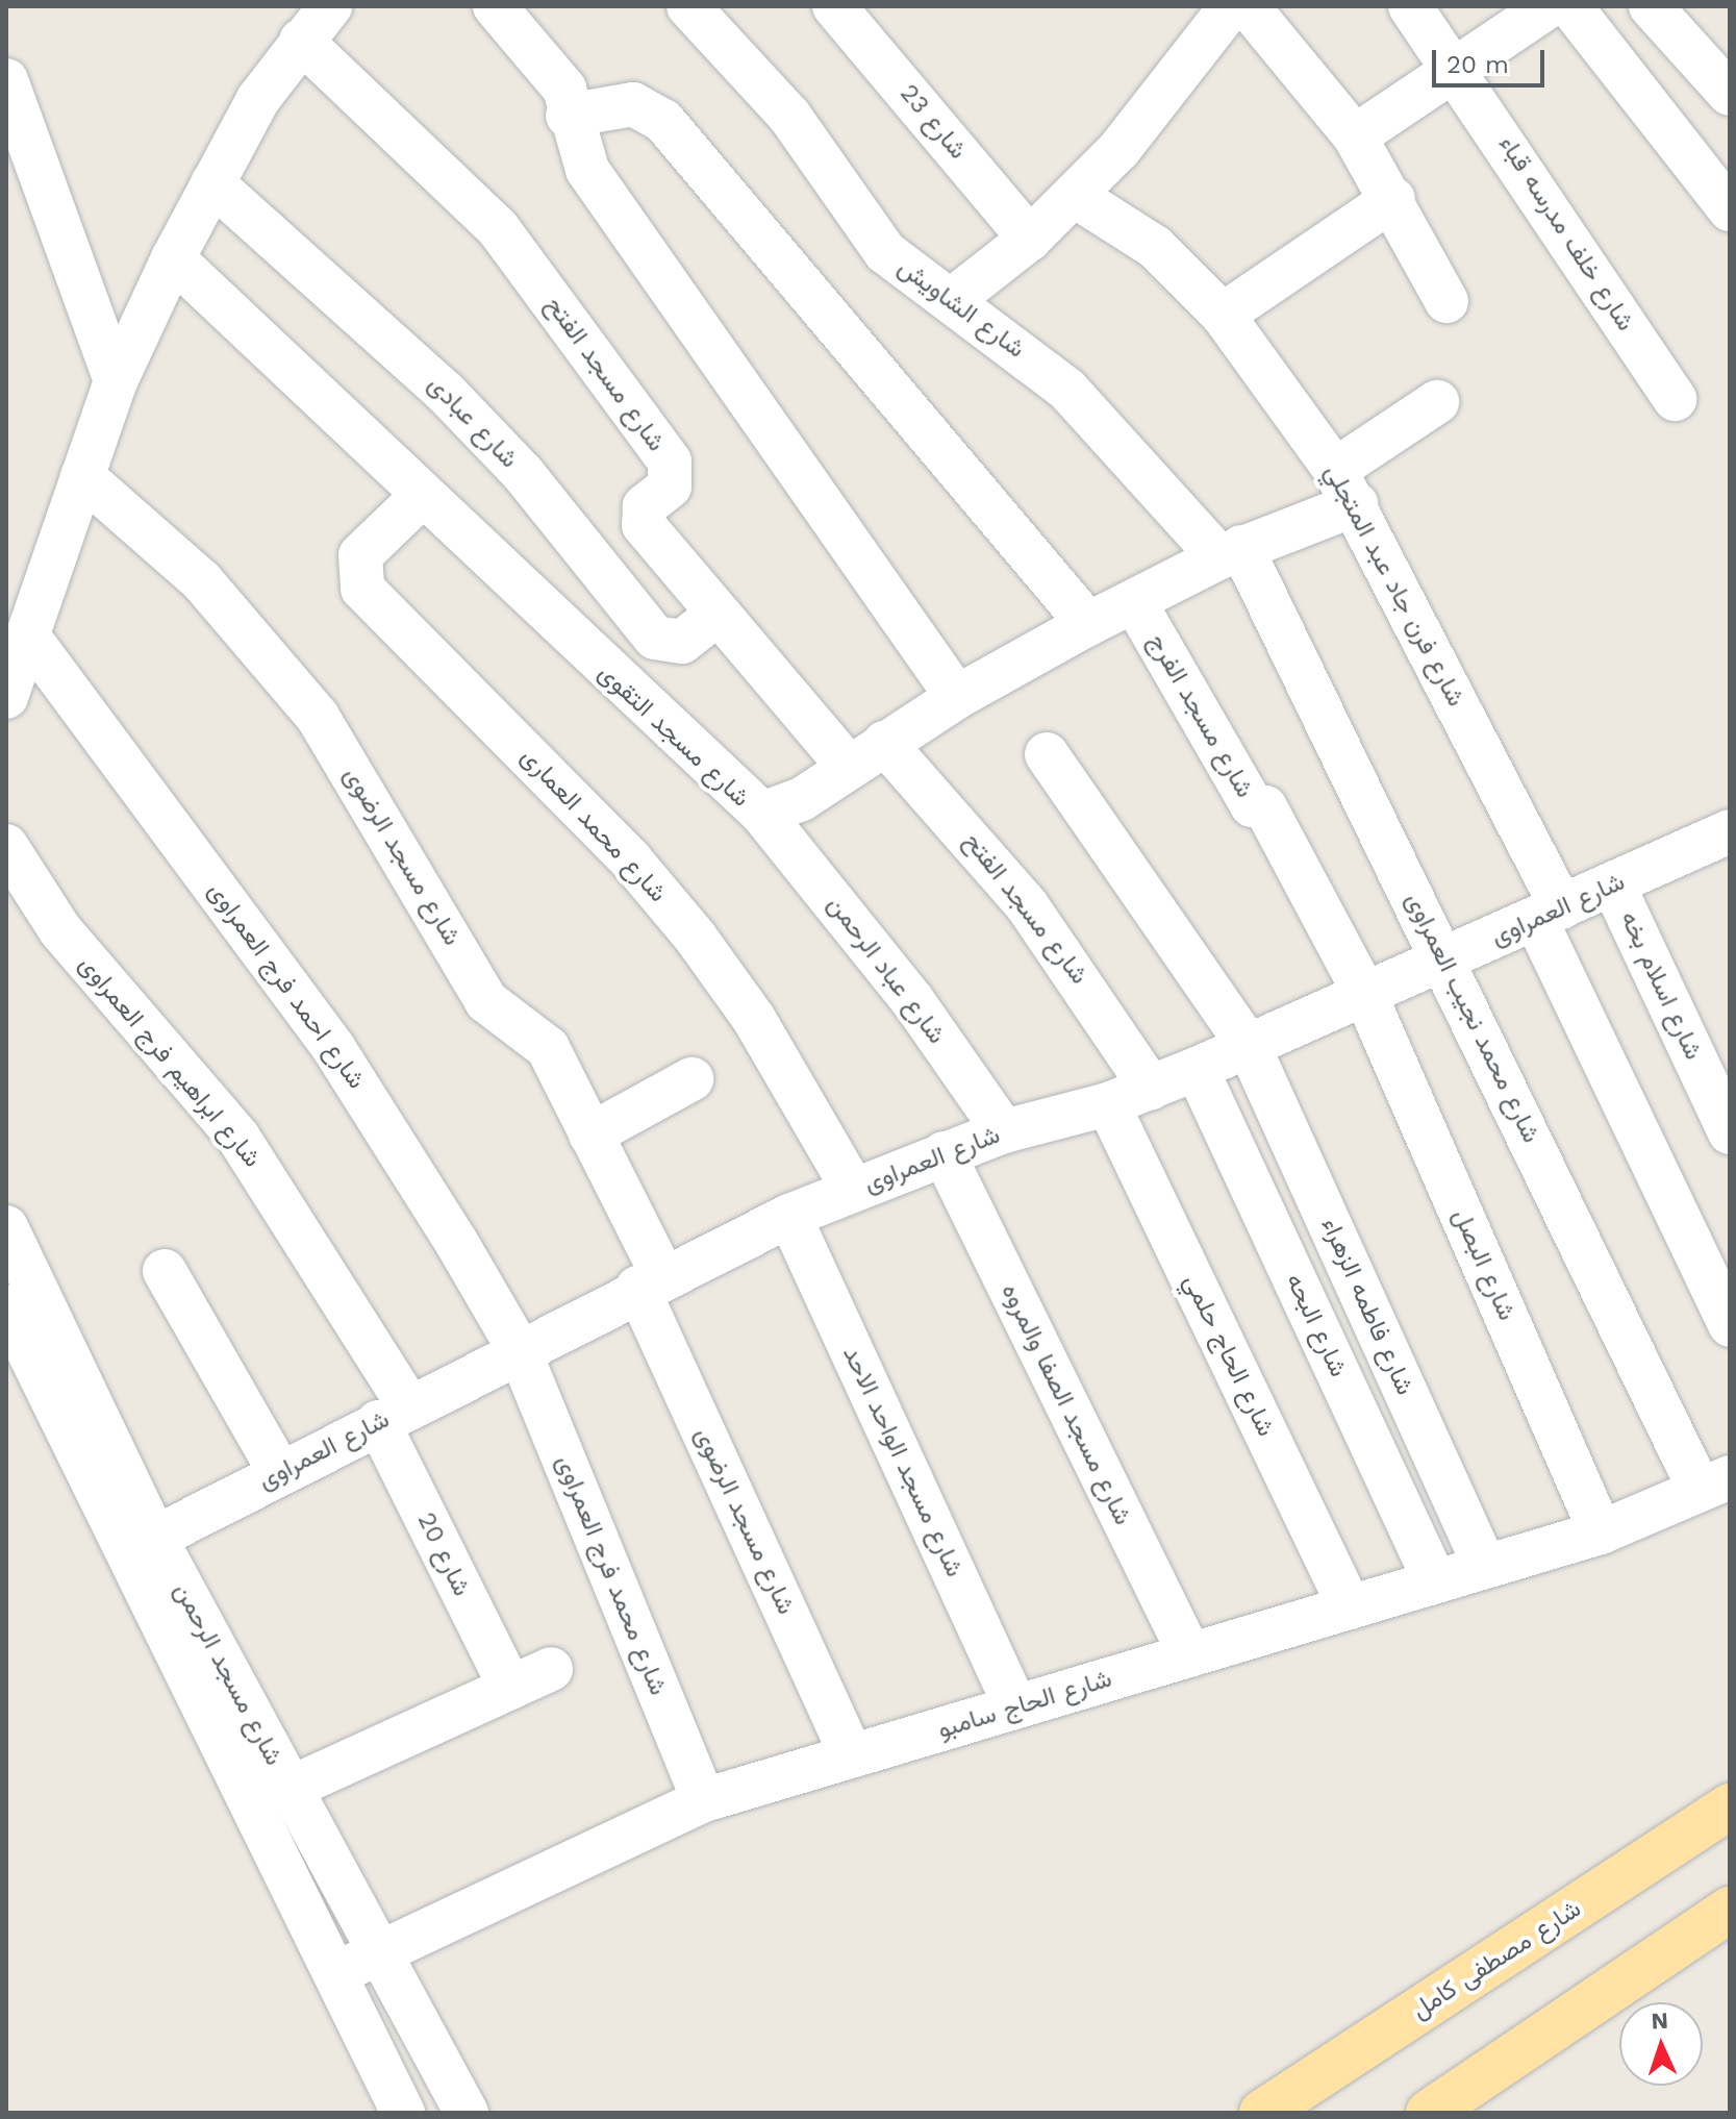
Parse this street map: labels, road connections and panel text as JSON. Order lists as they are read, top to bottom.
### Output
{
  "streets": {
    "main road": ["شارع مصطفى كامل"],
    "street": [
      "شارع 23",
      "شارع خلف مدرسه قباء",
      "شارع الشاويش",
      "شارع مسجد الفتح",
      "شارع عبادى",
      "شارع فرن جاد عبد المتجلي",
      "شارع مسجد الفرج",
      "شارع مسجد التقوى",
      "شارع محمد العمارى",
      "شارع مسجد الرضوى",
      "شارع العمراوى",
      "شارع عباد الرحمن",
      "شارع احمد فرج العمراوى",
      "شارع اسلام بخه",
      "شارع محمد نجيب العمراوى",
      "شارع ابراهيم فرج العمراوى",
      "شارع البصل",
      "شارع فاطمه الزهراء",
      "شارع البحه",
      "شارع الحاج حلمي",
      "شارع مسجد الصفا والمروه",
      "شارع مسجد الواحد الاحد",
      "شارع 20",
      "شارع محمد فرج العمراوى",
      "شارع مسجد الرحمن",
      "شارع الحاج سامبو"
    ]
  },
  "crossings": [
    ["شارع الشاويش", "شارع مسجد التقوى"],
    ["شارع الشاويش", "شارع محمد نجيب العمراوى"],
    ["شارع مسجد الفتح", "شارع عبادى"],
    ["شارع مسجد الفتح", "شارع مسجد التقوى"],
    ["شارع مسجد الفتح", "شارع العمراوى"],
    ["شارع فرن جاد عبد المتجلي", "شارع مسجد التقوى"],
    ["شارع فرن جاد عبد المتجلي", "شارع العمراوى"],
    ["شارع مسجد الفرج", "شارع مسجد التقوى"],
    ["شارع مسجد الفرج", "شارع العمراوى"],
    ["شارع مسجد الفرج", "شارع البصل"],
    ["شارع مسجد التقوى", "شارع محمد العمارى"],
    ["شارع مسجد التقوى", "شارع عباد الرحمن"],
    ["شارع مسجد التقوى", "شارع محمد نجيب العمراوى"],
    ["شارع محمد العمارى", "شارع العمراوى"],
    ["شارع مسجد الرضوى", "شارع العمراوى"],
    ["شارع مسجد الرضوى", "شارع الحاج سامبو"],
    ["شارع العمراوى", "شارع عباد الرحمن"],
    ["شارع العمراوى", "شارع احمد فرج العمراوى"],
    ["شارع العمراوى", "شارع اسلام بخه"],
    ["شارع العمراوى", "شارع محمد نجيب العمراوى"],
    ["شارع العمراوى", "شارع ابراهيم فرج العمراوى"],
    ["شارع العمراوى", "شارع البصل"],
    ["شارع العمراوى", "شارع فاطمه الزهراء"],
    ["شارع العمراوى", "شارع البحه"],
    ["شارع العمراوى", "شارع الحاج حلمي"],
    ["شارع العمراوى", "شارع مسجد الصفا والمروه"],
    ["شارع العمراوى", "شارع مسجد الواحد الاحد"],
    ["شارع العمراوى", "شارع 20"],
    ["شارع العمراوى", "شارع محمد فرج العمراوى"],
    ["شارع العمراوى", "شارع مسجد الرحمن"],
    ["شارع احمد فرج العمراوى", "شارع محمد فرج العمراوى"],
    ["شارع محمد نجيب العمراوى", "شارع الحاج سامبو"],
    ["شارع ابراهيم فرج العمراوى", "شارع 20"],
    ["شارع البصل", "شارع الحاج سامبو"],
    ["شارع فاطمه الزهراء", "شارع الحاج سامبو"],
    ["شارع البحه", "شارع الحاج سامبو"],
    ["شارع الحاج حلمي", "شارع الحاج سامبو"],
    ["شارع مسجد الصفا والمروه", "شارع الحاج سامبو"],
    ["شارع مسجد الواحد الاحد", "شارع الحاج سامبو"],
    ["شارع محمد فرج العمراوى", "شارع الحاج سامبو"],
    ["شارع مسجد الرحمن", "شارع الحاج سامبو"]
  ],
  "scale_bar": "20 m",
  "north": "top"
}
